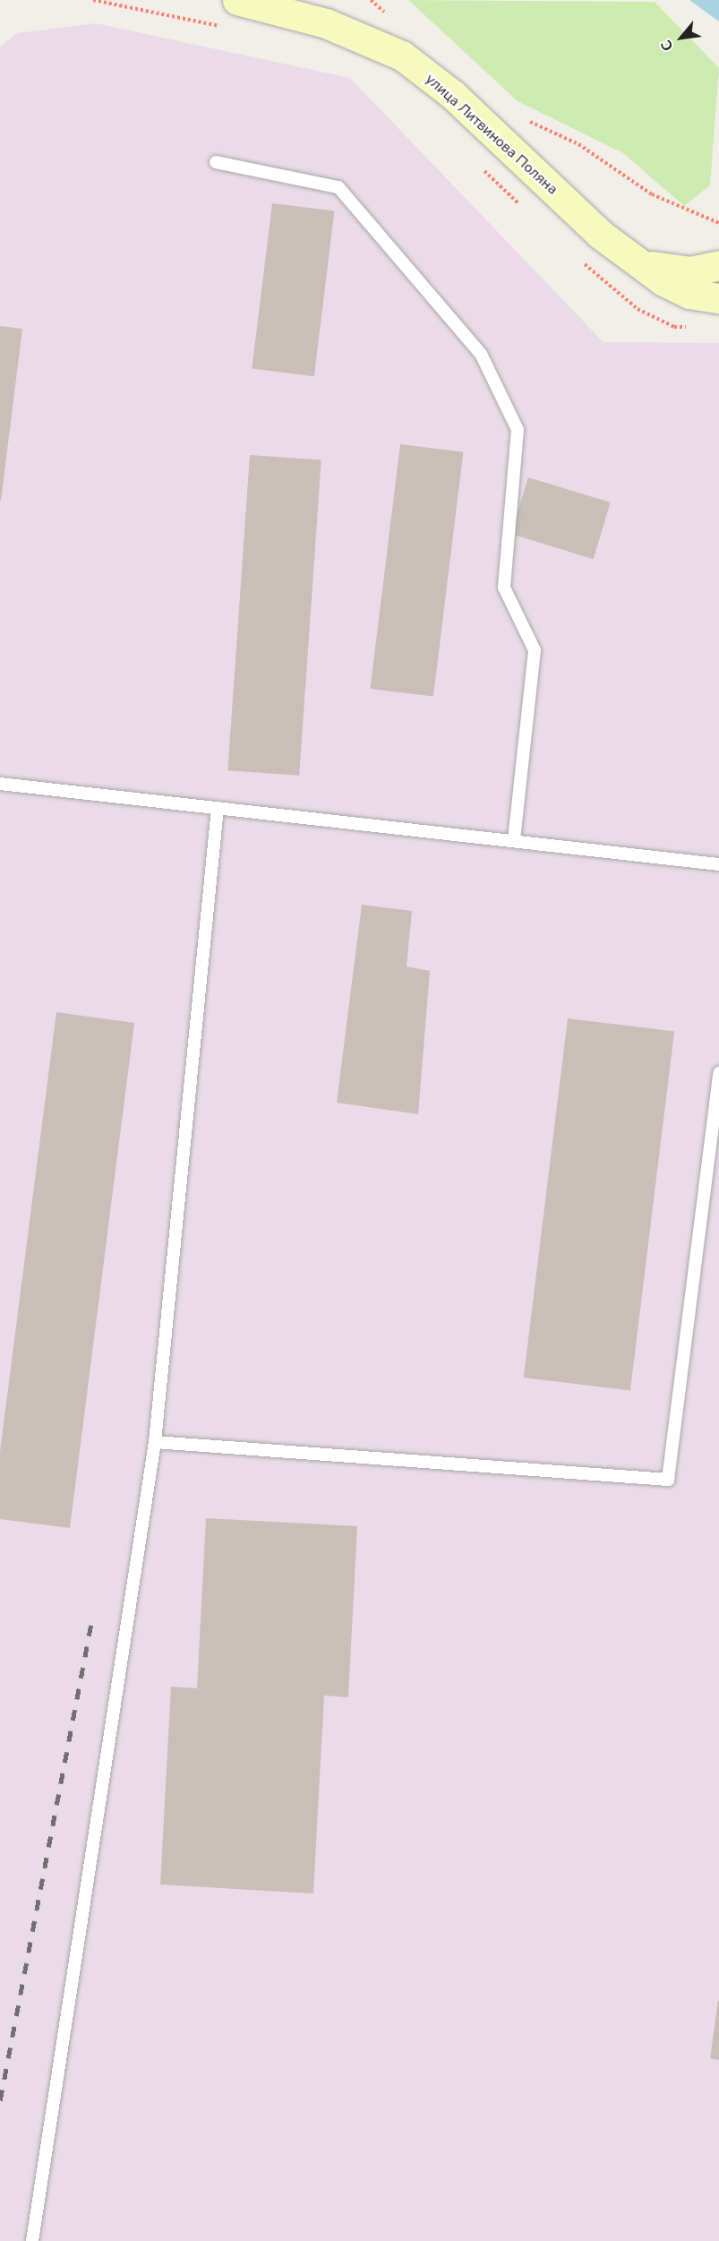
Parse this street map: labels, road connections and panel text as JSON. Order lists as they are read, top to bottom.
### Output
{
  "streets": {
    "main road": ["улица Литвинова Поляна"]
  },
  "north": "bottom left"
}
